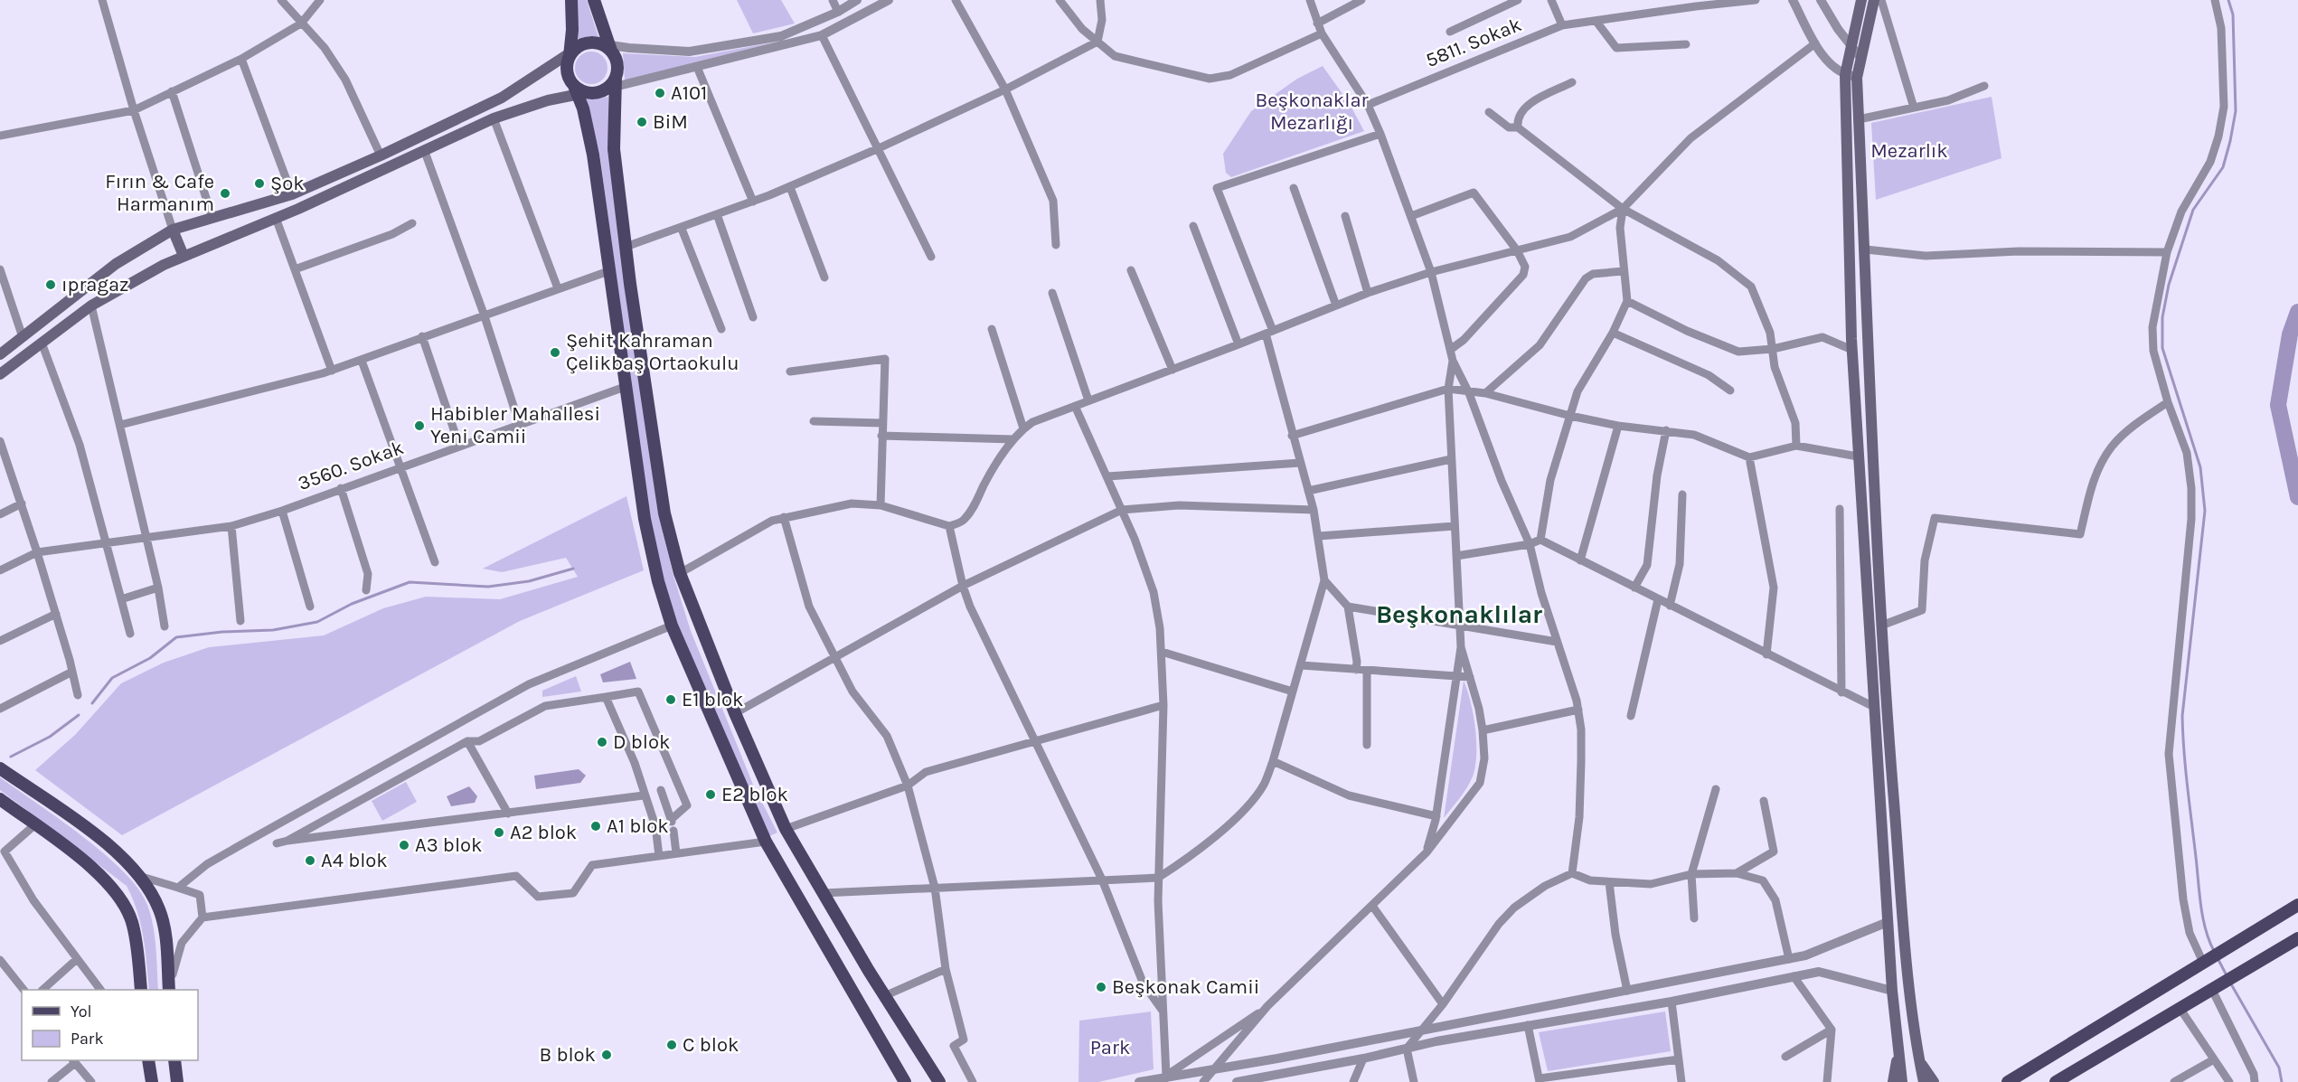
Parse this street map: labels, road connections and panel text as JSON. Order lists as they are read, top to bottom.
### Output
{
  "streets": {
    "street": ["5811. Sokak", "3560. Sokak"]
  },
  "districts": ["Beşkonaklılar"],
  "parks": ["Beşkonaklar Mezarlığı", "Mezarlık", "Park"],
  "places": [
    "A101",
    "BiM",
    "Şok",
    "Fırın & Cafe Harmanım",
    "ıpragaz",
    "Şehit Kahraman Çelikbaş Ortaokulu",
    "Habibler Mahallesi Yeni Camii",
    "E1 blok",
    "D blok",
    "E2 blok",
    "A1 blok",
    "A2 blok",
    "A3 blok",
    "A4 blok",
    "Beşkonak Camii",
    "C blok",
    "B blok"
  ],
  "legend": ["Yol", "Park"]
}
